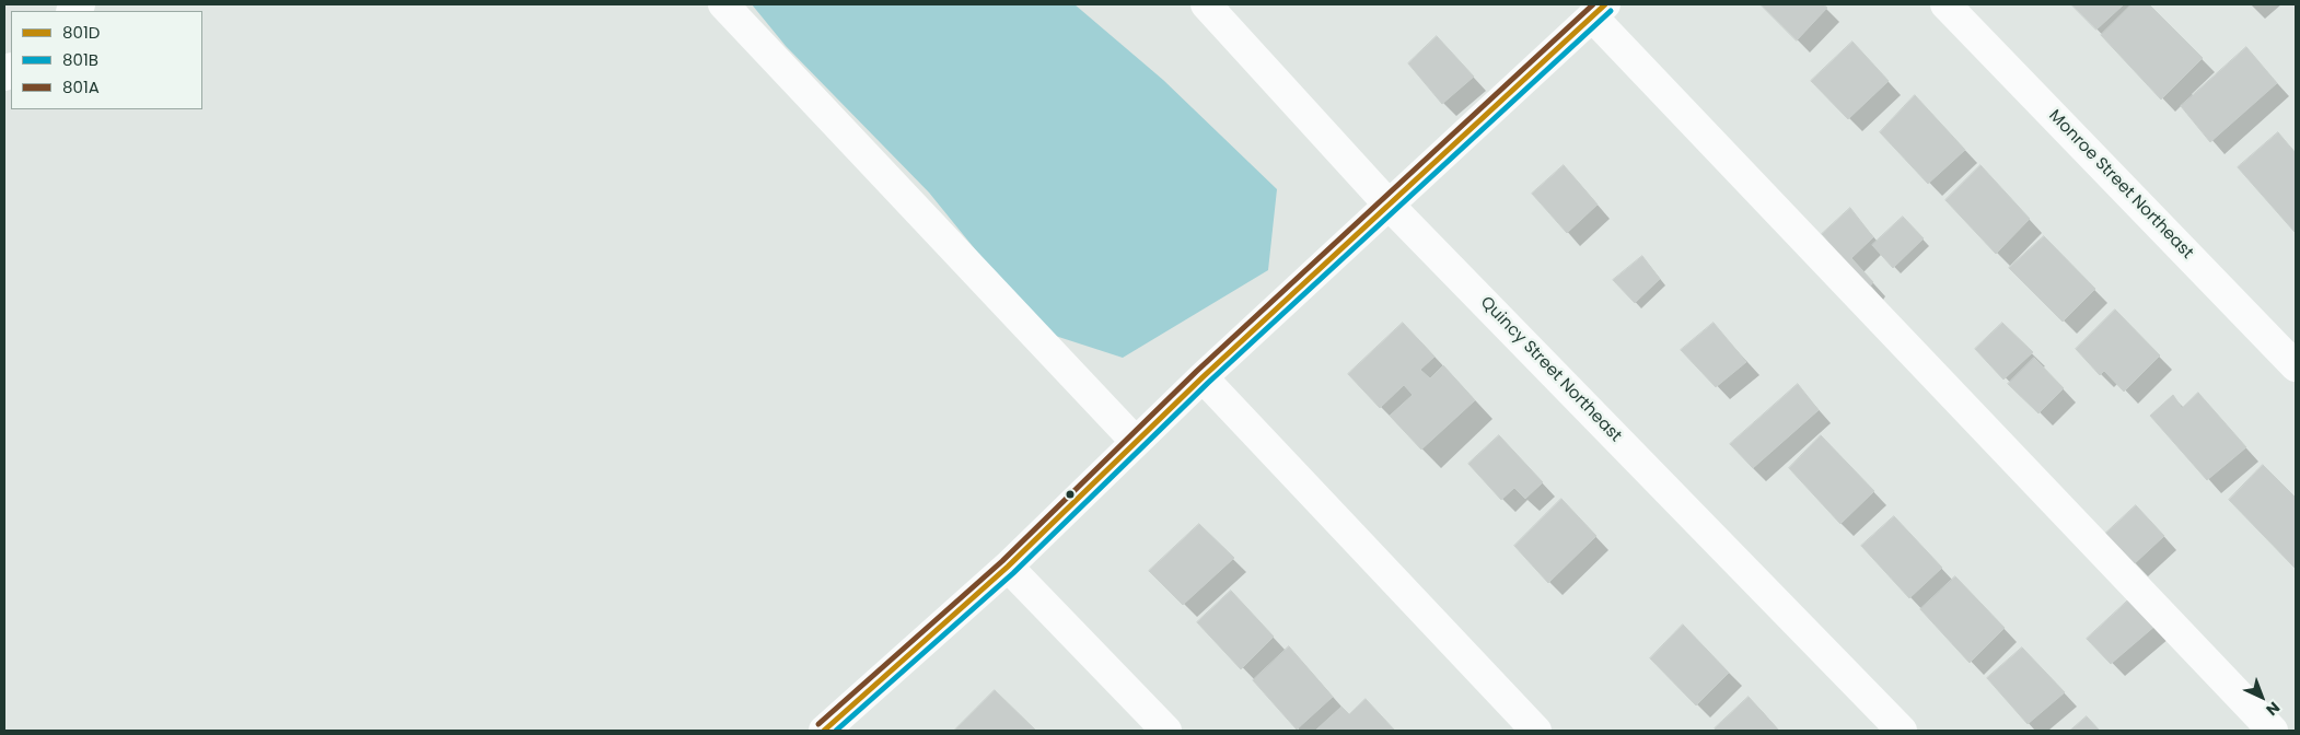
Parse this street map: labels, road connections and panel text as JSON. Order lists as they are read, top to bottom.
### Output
{
  "streets": {
    "street": ["Monroe Street Northeast", "Quincy Street Northeast"]
  },
  "lines": ["transit line 801D", "transit line 801A", "transit line 801B"],
  "legend": ["801D", "801B", "801A"],
  "north": "bottom right"
}
